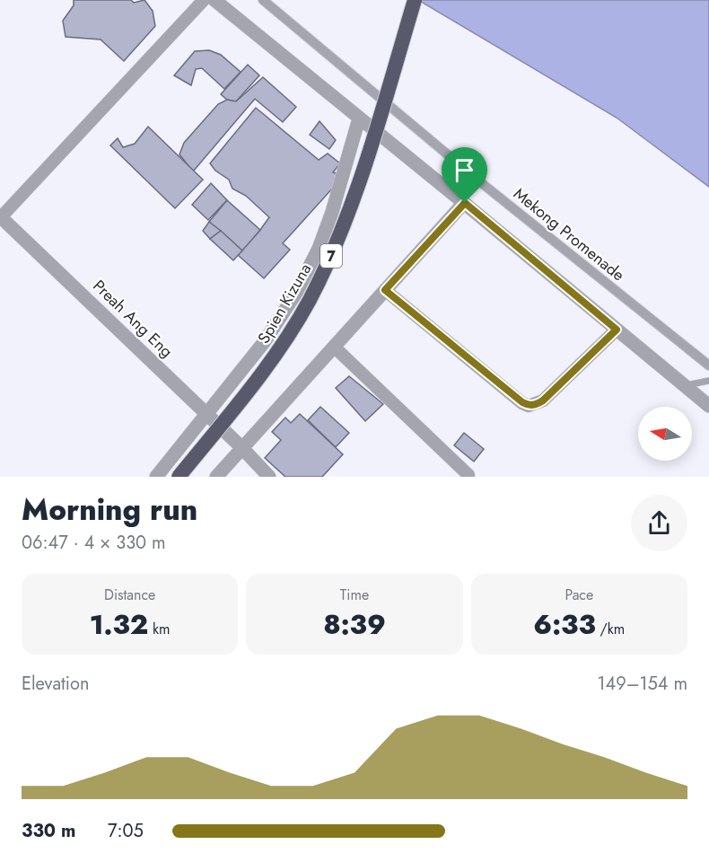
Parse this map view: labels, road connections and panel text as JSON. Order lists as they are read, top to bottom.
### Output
{
  "streets": {
    "highway": ["7", "Spien Kizuna"],
    "street": ["Mekong Promenade", "Preah Ang Eng"]
  },
  "north": "left",
  "page": {
    "heading": ["Morning run", "06:47 · 4 × 330 m"],
    "stats": [
      ["Distance", "1.32 km"],
      ["Time", "8:39"],
      ["Pace", "6:33 /km"]
    ],
    "chart": ["Elevation", "149–154 m"],
    "list": [
      {
        "name": "330 m",
        "note": "7:05"
      }
    ]
  }
}
